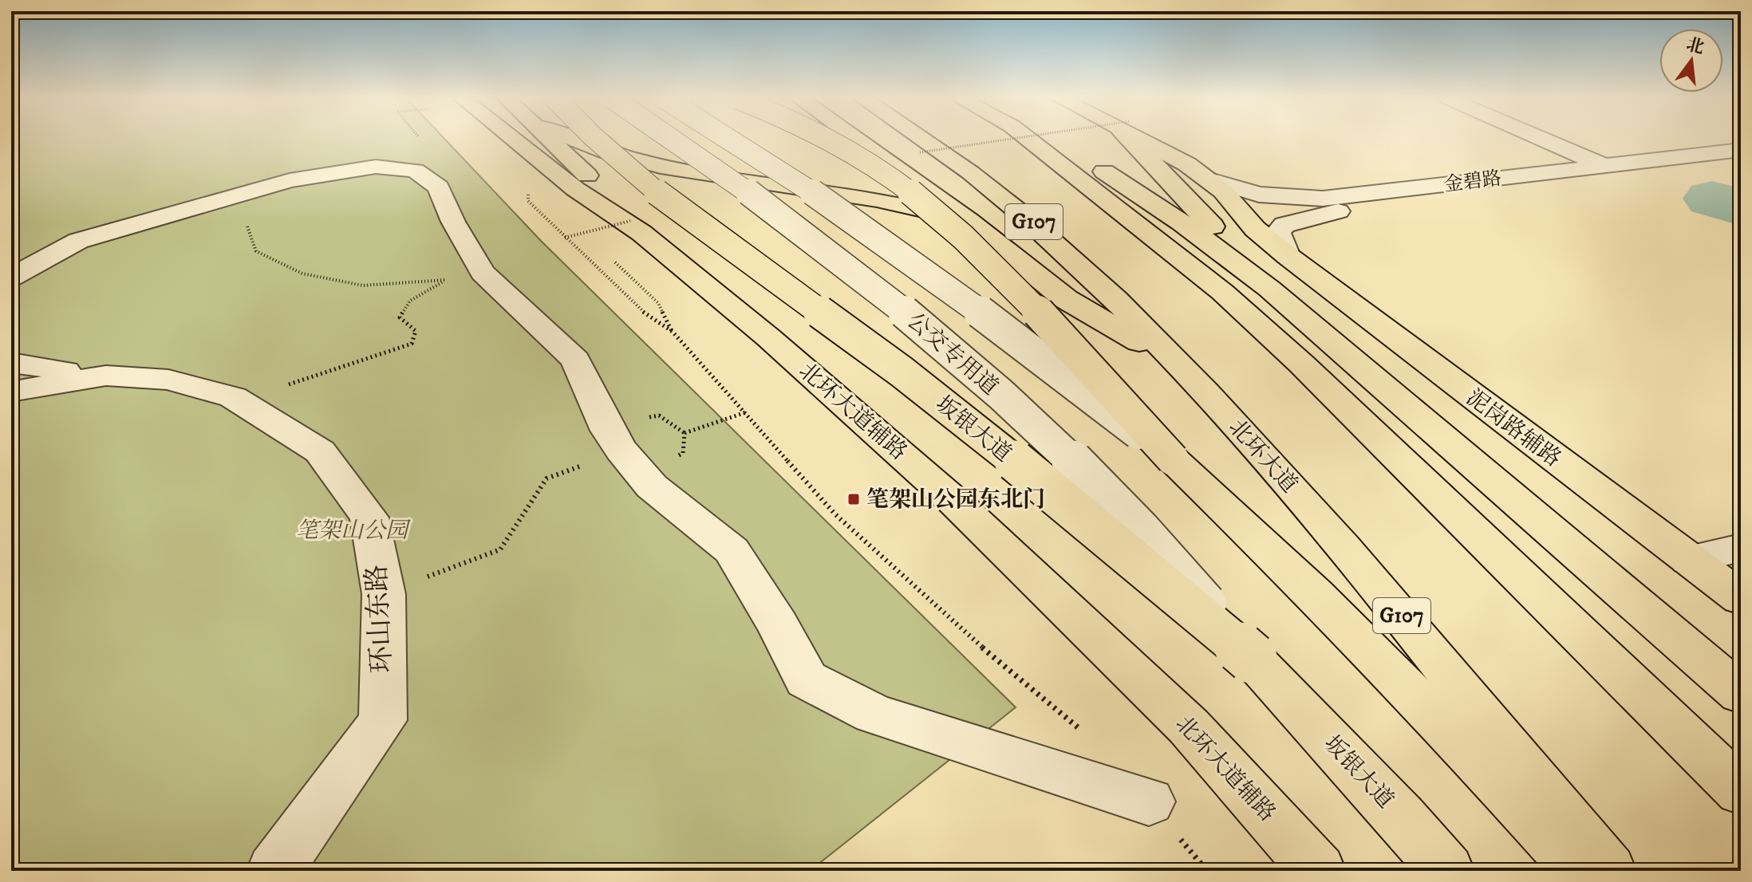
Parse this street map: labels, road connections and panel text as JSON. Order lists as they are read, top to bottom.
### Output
{
  "streets": {
    "main road": [
      "G107",
      "北环大道辅路",
      "泥岗路辅路",
      "坂银大道",
      "北环大道"
    ],
    "street": ["金碧路", "公交专用道", "环山东路"]
  },
  "crossings": [
    ["金碧路", "泥岗路辅路"],
    ["公交专用道", "坂银大道"]
  ],
  "parks": ["笔架山公园"],
  "places": {
    "transit": ["笔架山公园东北门"]
  },
  "north": "top"
}
